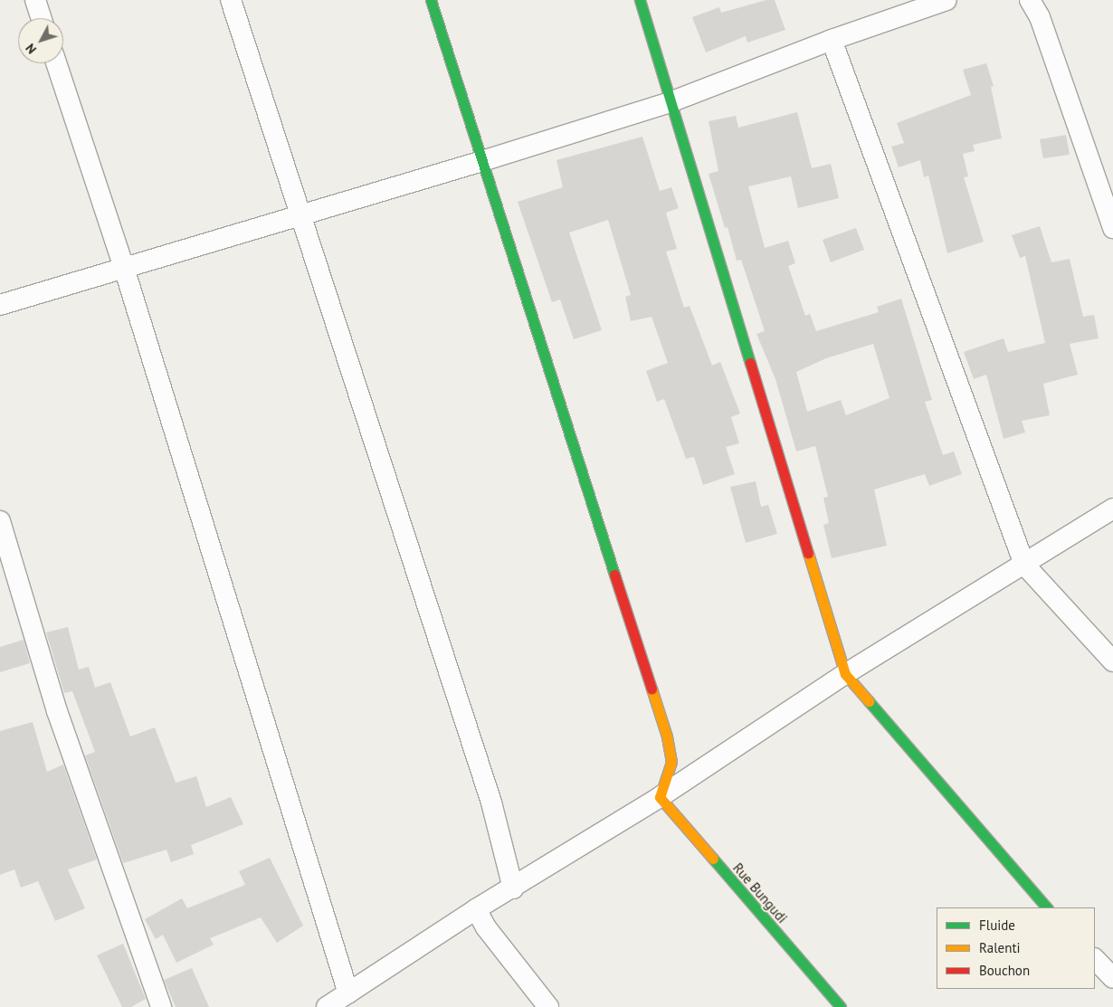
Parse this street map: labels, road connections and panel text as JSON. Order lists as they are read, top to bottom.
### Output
{
  "streets": {
    "street": ["Rue Bungudi"]
  },
  "legend": ["Fluide", "Ralenti", "Bouchon"],
  "north": "bottom left"
}
